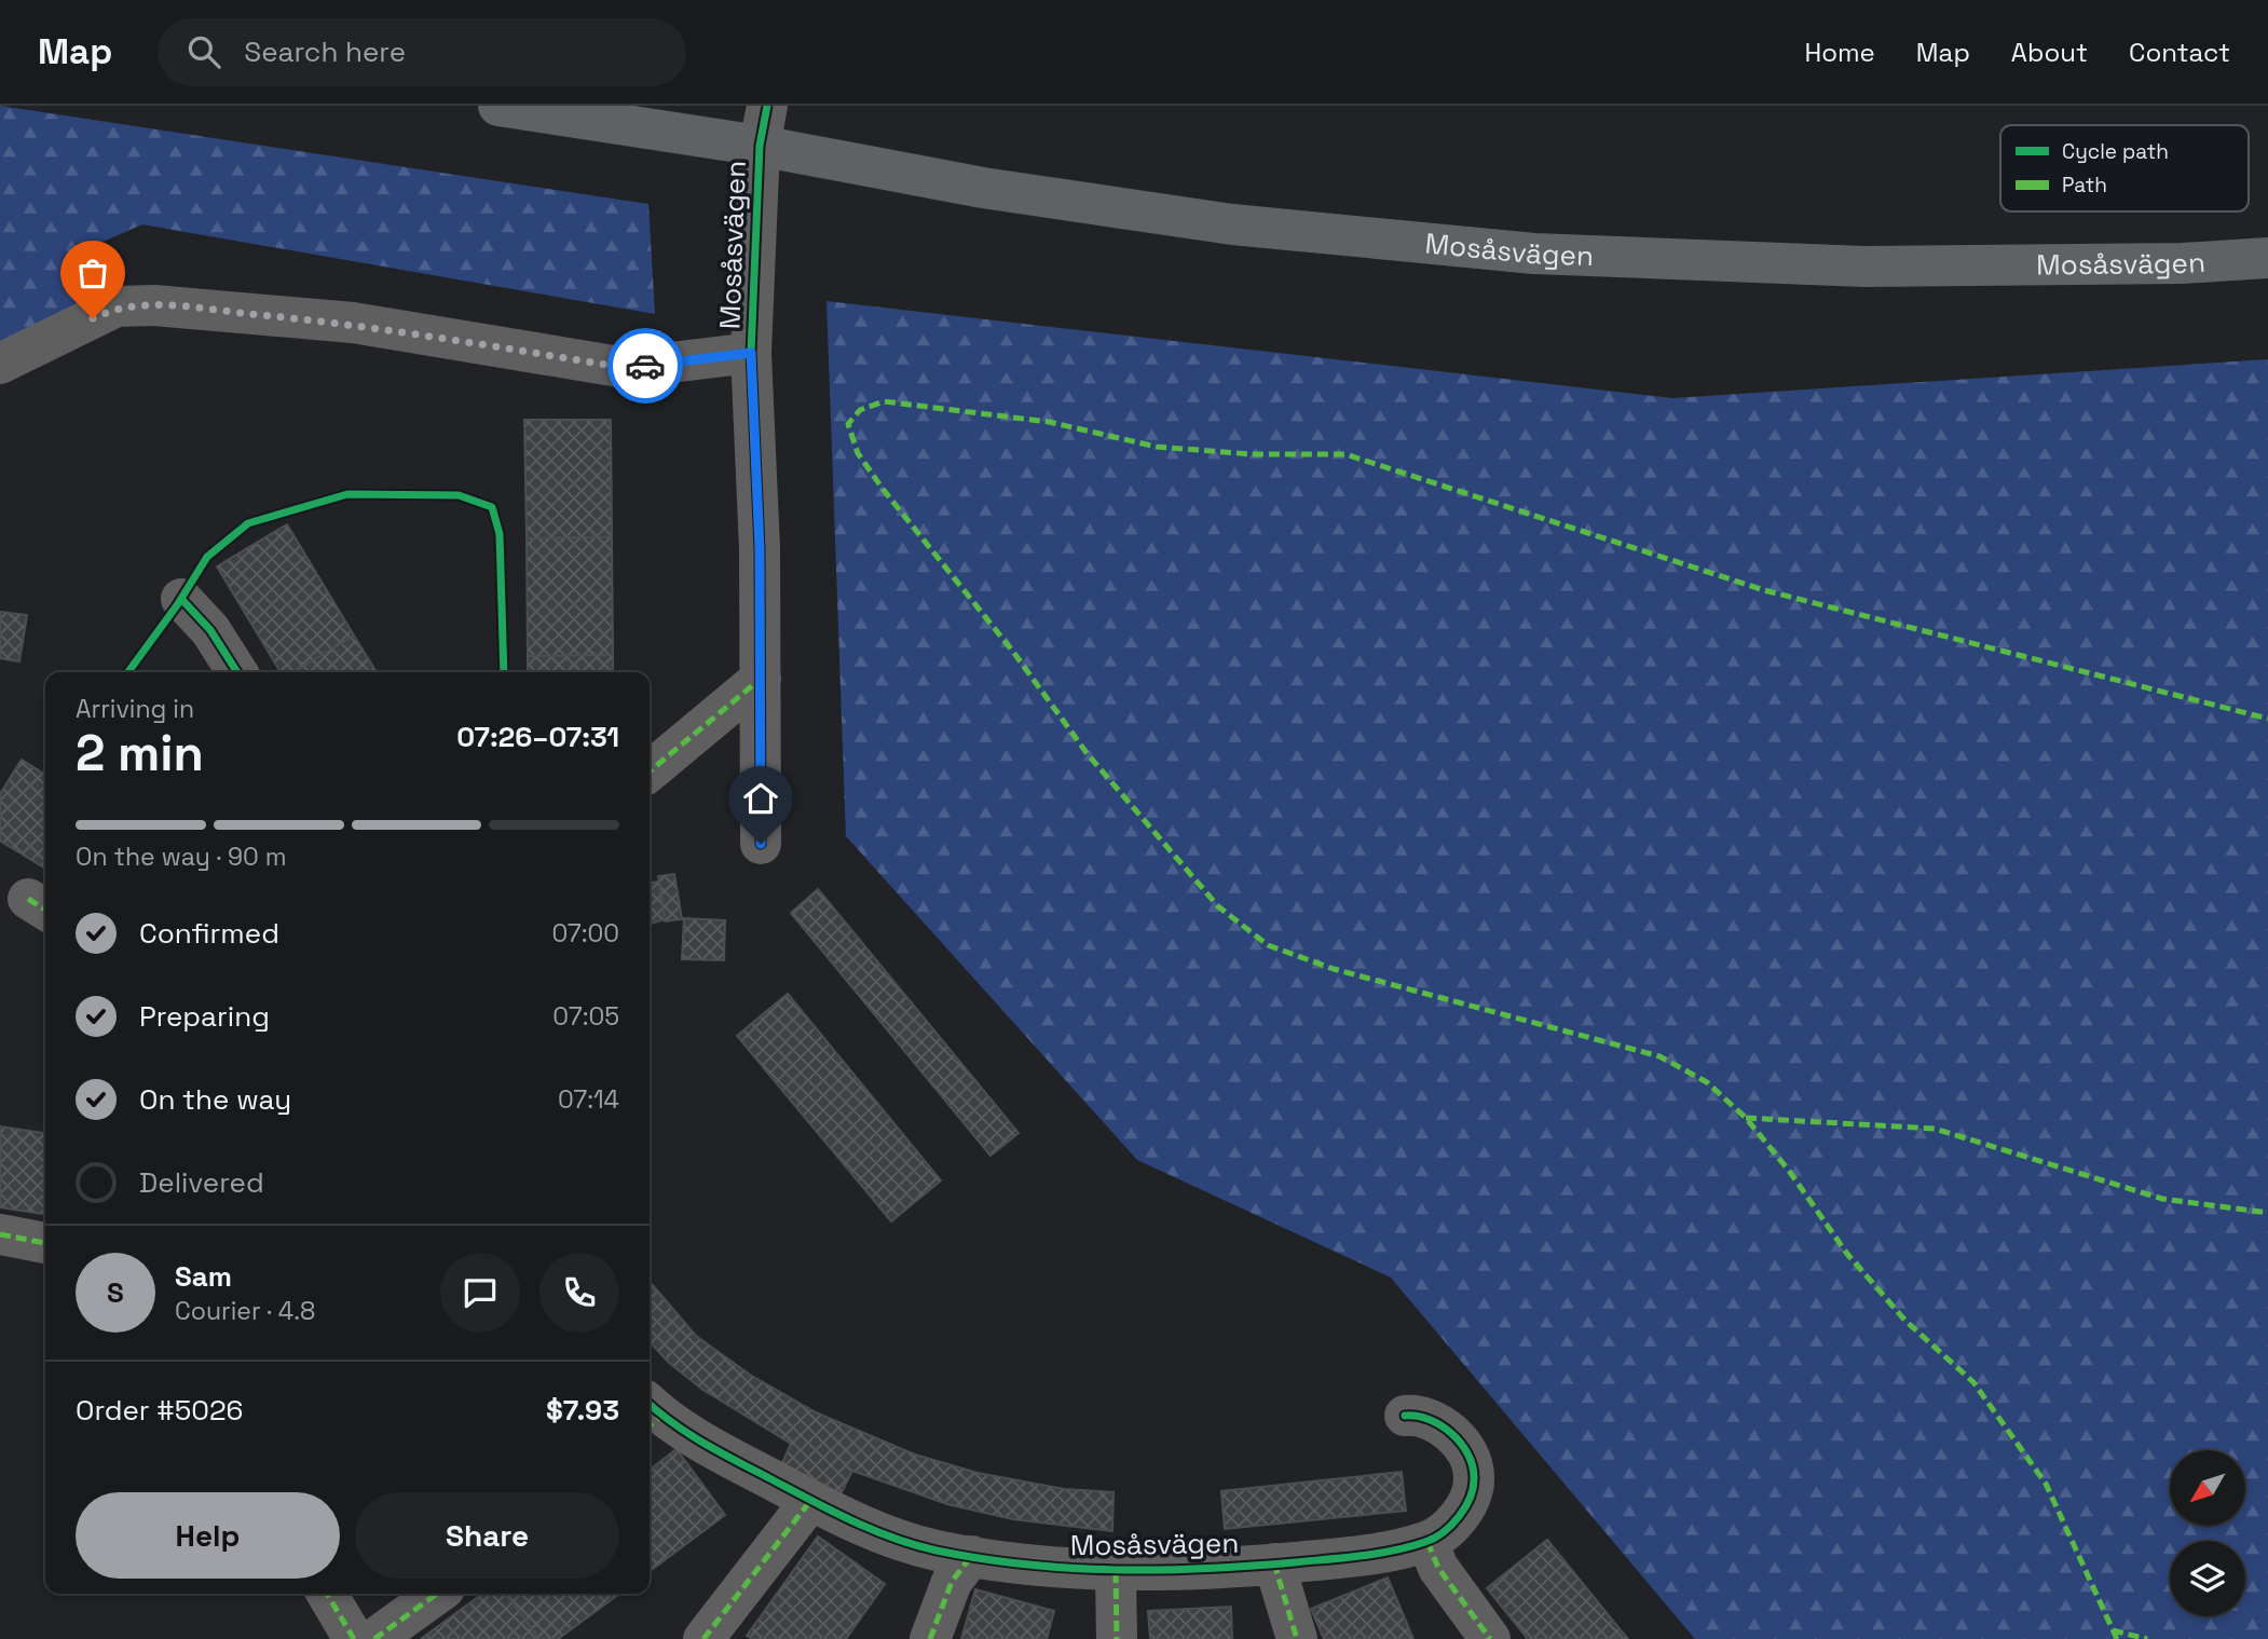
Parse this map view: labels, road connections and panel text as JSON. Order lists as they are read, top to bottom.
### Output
{
  "streets": {
    "main road": ["Mosåsvägen"]
  },
  "legend": ["Cycle path", "Path"],
  "north": "bottom left",
  "page": {
    "header": "Map",
    "search": "Search here",
    "nav": [
      "Home",
      "Map",
      "About",
      "Contact"
    ],
    "heading": ["2 min", "Arriving in", "07:26–07:31"],
    "panel": [
      "Sam",
      "Courier · 4.8",
      "Order #5026",
      "$7.93"
    ],
    "bar": "On the way · 90 m",
    "list": [
      ["Confirmed", "07:00"],
      ["Preparing", "07:05"],
      ["On the way", "07:14"],
      "Delivered"
    ],
    "round": "S",
    "buttons": ["Help", "Share"]
  }
}
